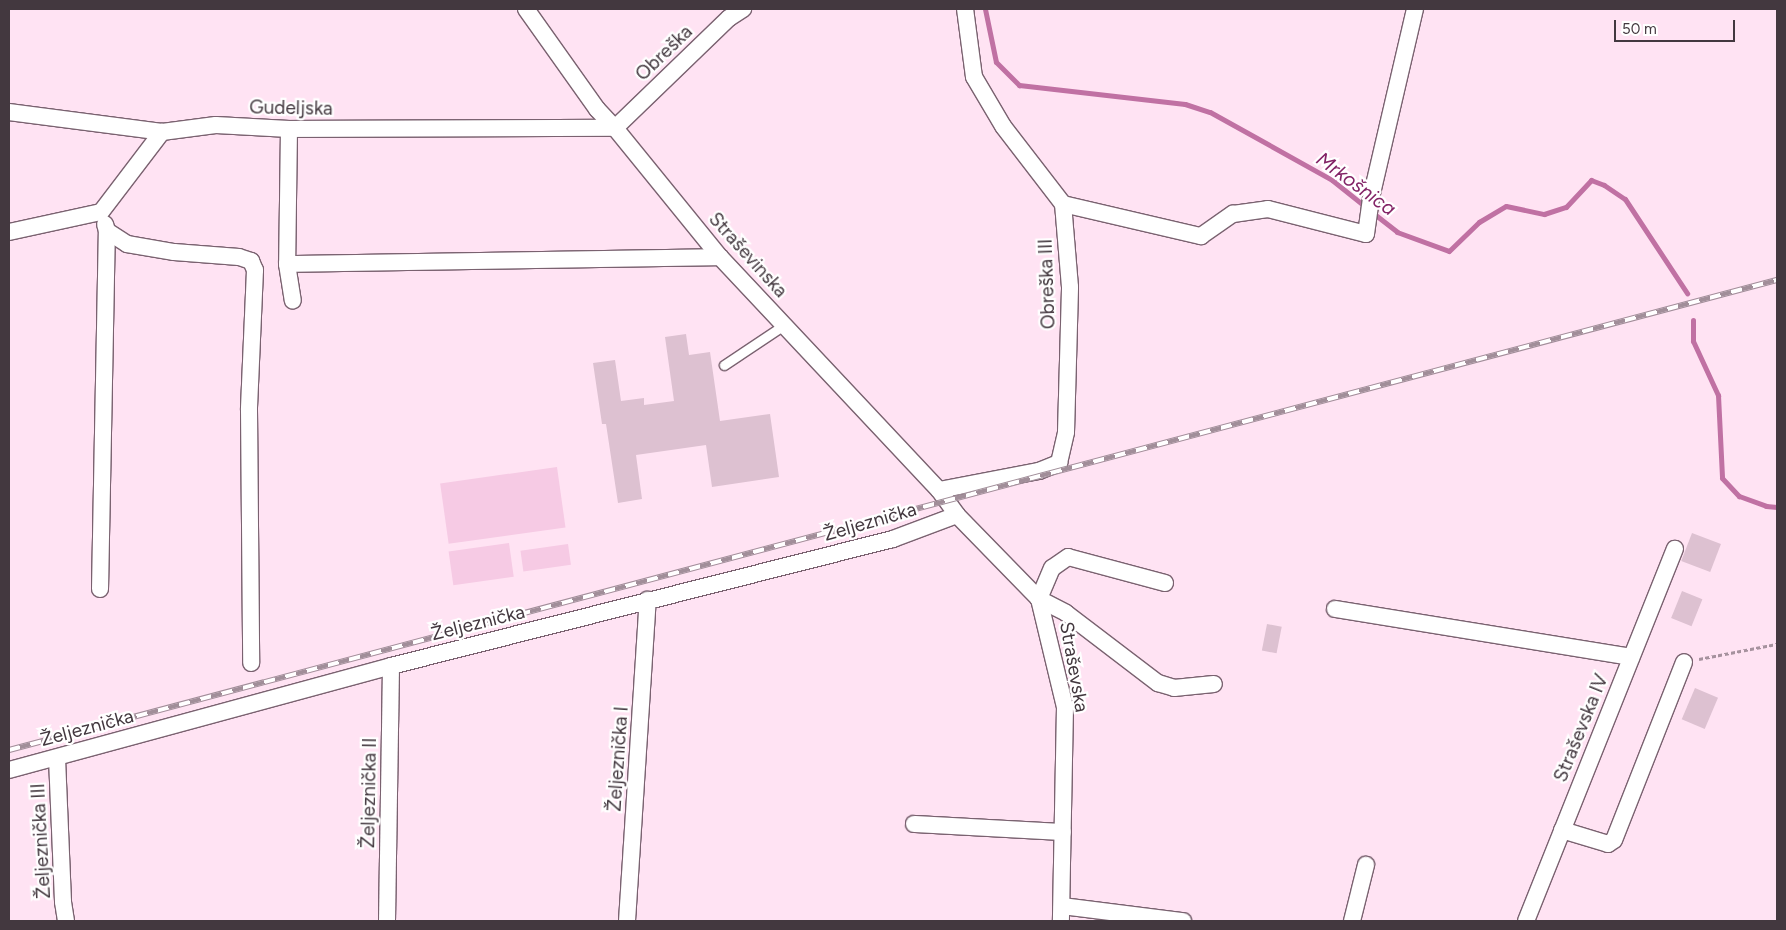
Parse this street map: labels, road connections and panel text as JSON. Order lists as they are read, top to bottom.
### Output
{
  "streets": {
    "street": [
      "Obreška",
      "Gudeljska",
      "Straševinska",
      "Obreška III",
      "Željeznička",
      "Straševska",
      "Straševska IV",
      "Željeznička I",
      "Željeznička II",
      "Željeznička III"
    ]
  },
  "crossings": [
    ["Obreška", "Gudeljska"],
    ["Obreška", "Straševinska"],
    ["Gudeljska", "Straševinska"],
    ["Straševinska", "Obreška III"],
    ["Straševinska", "Željeznička"],
    ["Željeznička", "Željeznička I"],
    ["Željeznička", "Željeznička II"],
    ["Željeznička", "Željeznička III"]
  ],
  "water": ["Mrkošnica"],
  "scale_bar": "50 m"
}
